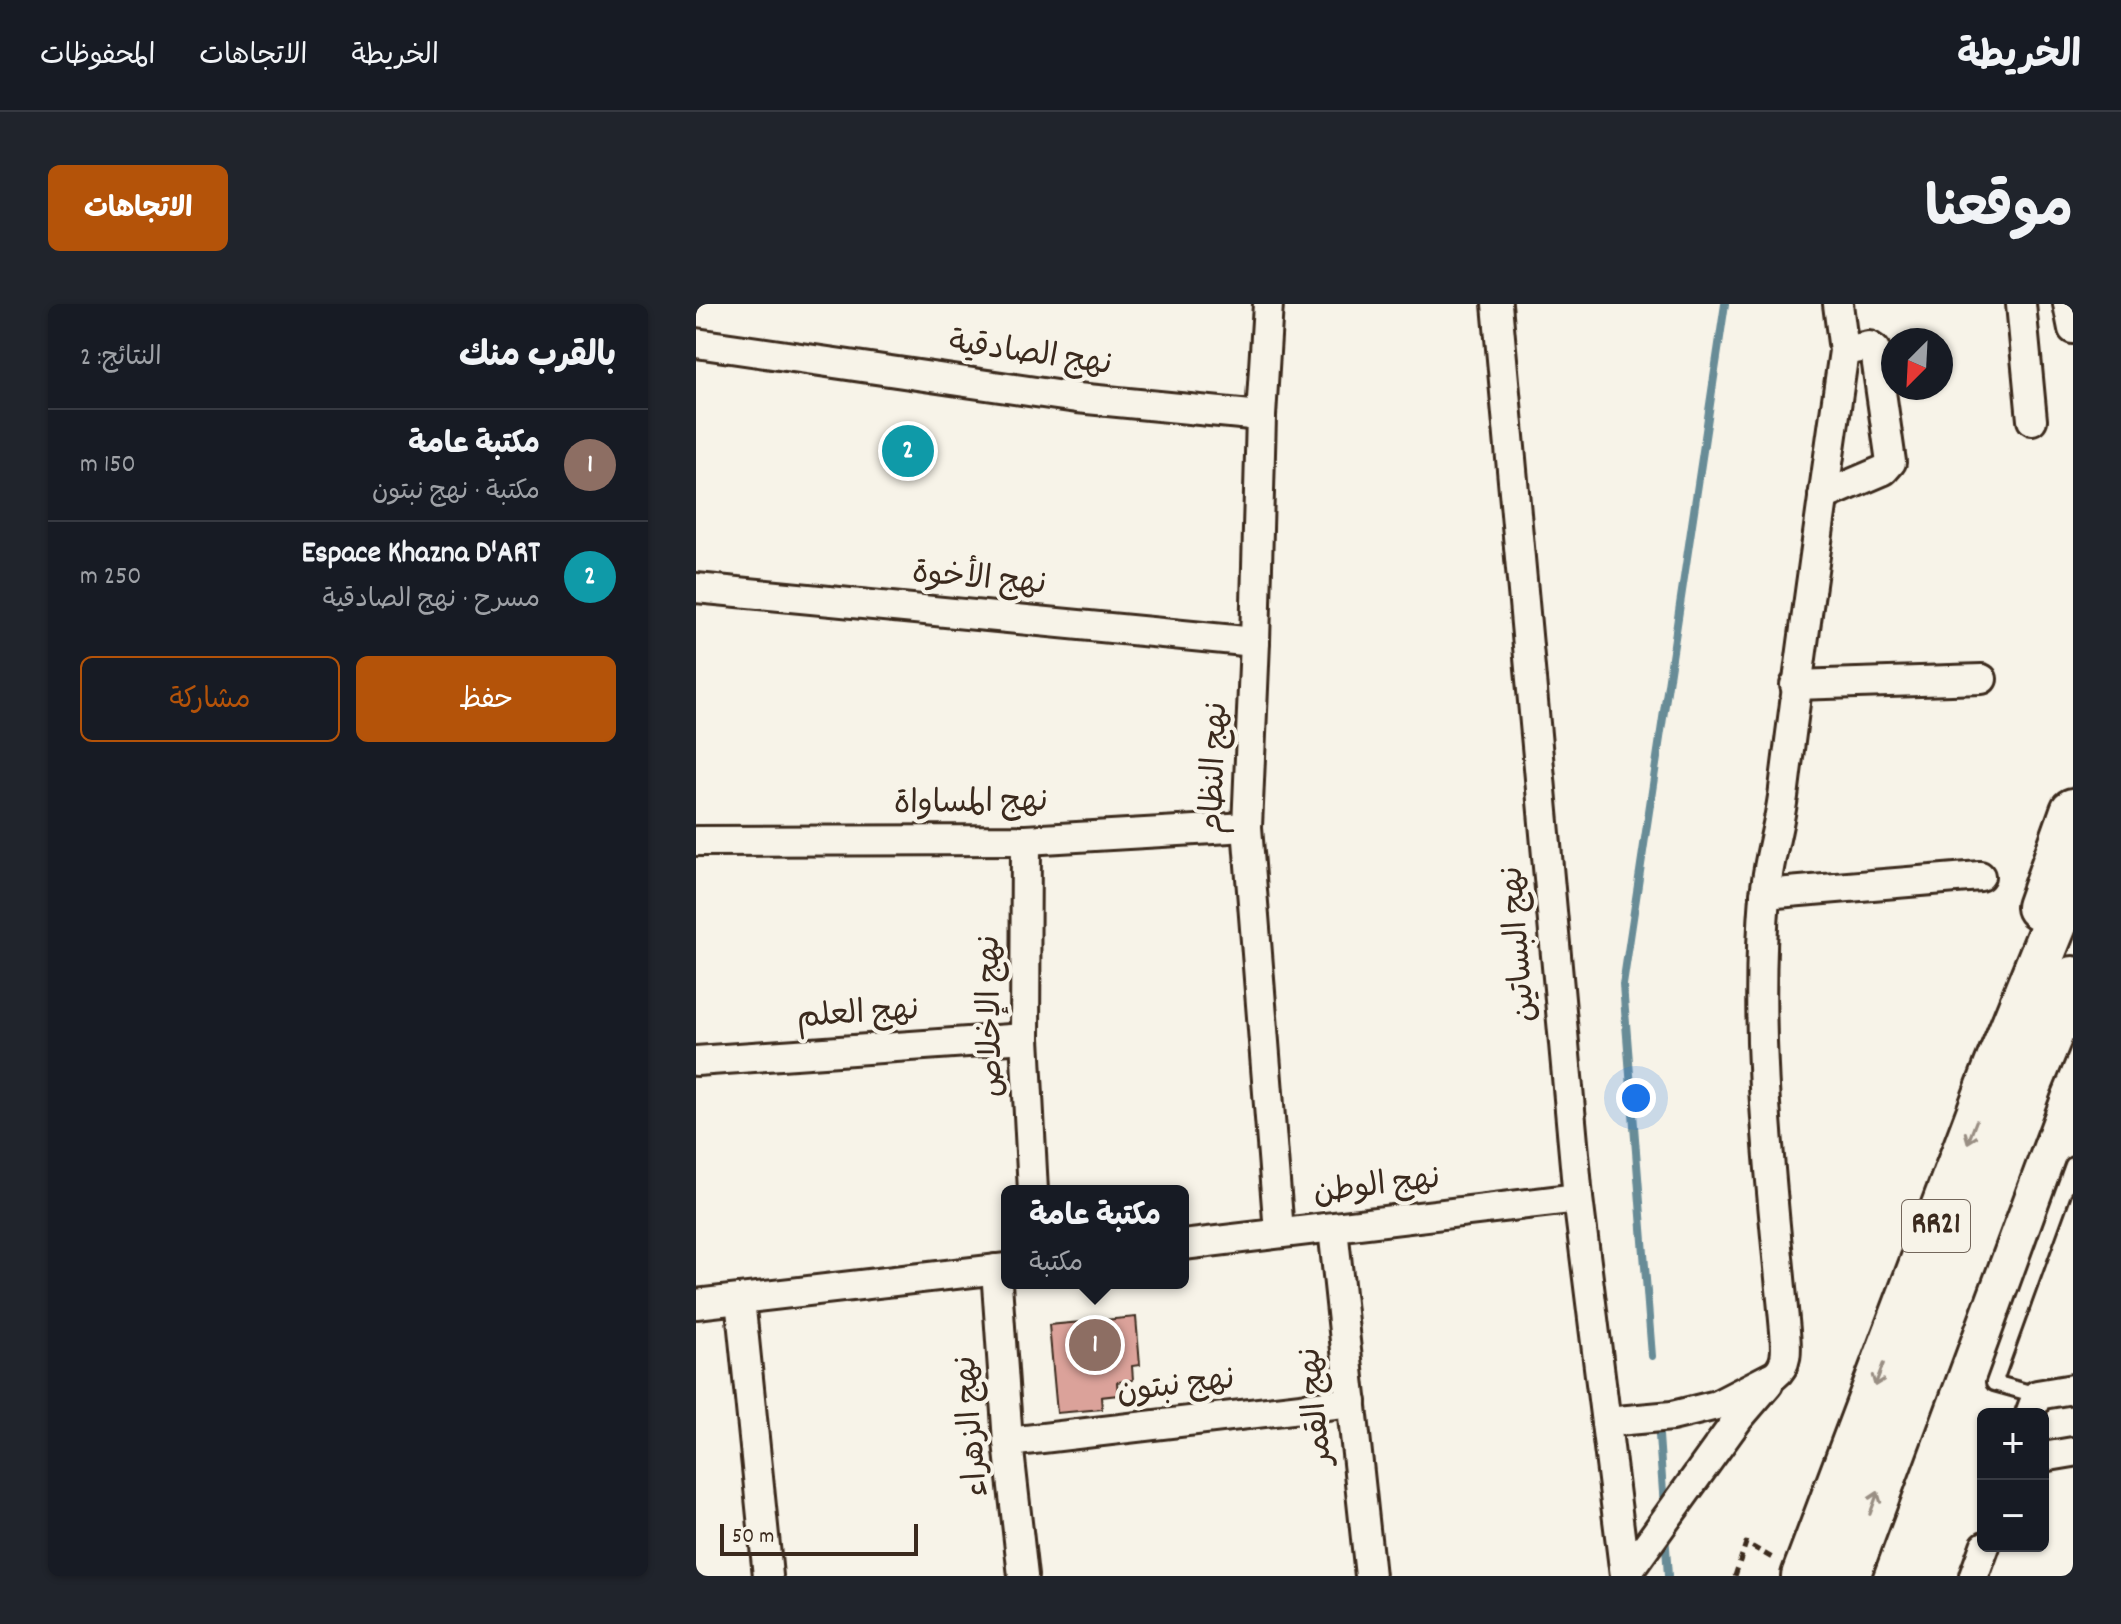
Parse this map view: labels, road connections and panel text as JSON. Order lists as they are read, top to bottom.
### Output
{
  "streets": {
    "highway": ["RR21"],
    "street": [
      "نهج الصادقية",
      "نهج الأخوة",
      "نهج النظام",
      "نهج المساواة",
      "نهج البساتين",
      "نهج العلم",
      "نهج الإخلاص",
      "نهج الوطن",
      "نهج نبتون",
      "نهج القمر",
      "نهج الزهراء"
    ]
  },
  "crossings": [
    ["نهج الصادقية", "نهج النظام"],
    ["نهج الأخوة", "نهج النظام"],
    ["نهج النظام", "نهج المساواة"],
    ["نهج النظام", "نهج الوطن"],
    ["نهج المساواة", "نهج الإخلاص"],
    ["نهج البساتين", "نهج الوطن"],
    ["نهج العلم", "نهج الإخلاص"],
    ["نهج الوطن", "نهج القمر"],
    ["نهج نبتون", "نهج القمر"],
    ["نهج نبتون", "نهج الزهراء"]
  ],
  "scale_bar": "50 m",
  "north": "bottom left",
  "page": {
    "header": "الخريطة",
    "nav": ["الخريطة", "الاتجاهات", "المحفوظات"],
    "title": "موقعنا",
    "buttons": [
      "الاتجاهات",
      ["حفظ", "مشاركة"]
    ],
    "heading": ["بالقرب منك", "النتائج: 2"],
    "list": [
      {
        "mark": "1",
        "name": "مكتبة عامة",
        "note": "مكتبة · نهج نبتون",
        "value": "150 m"
      },
      {
        "mark": "2",
        "name": "Espace Khazna D'ART",
        "note": "مسرح · نهج الصادقية",
        "value": "250 m"
      }
    ],
    "pins": ["2", "1"],
    "popup": ["مكتبة عامة", "مكتبة"],
    "map_buttons": ["+", "−"],
    "scale": "50 m"
  }
}
